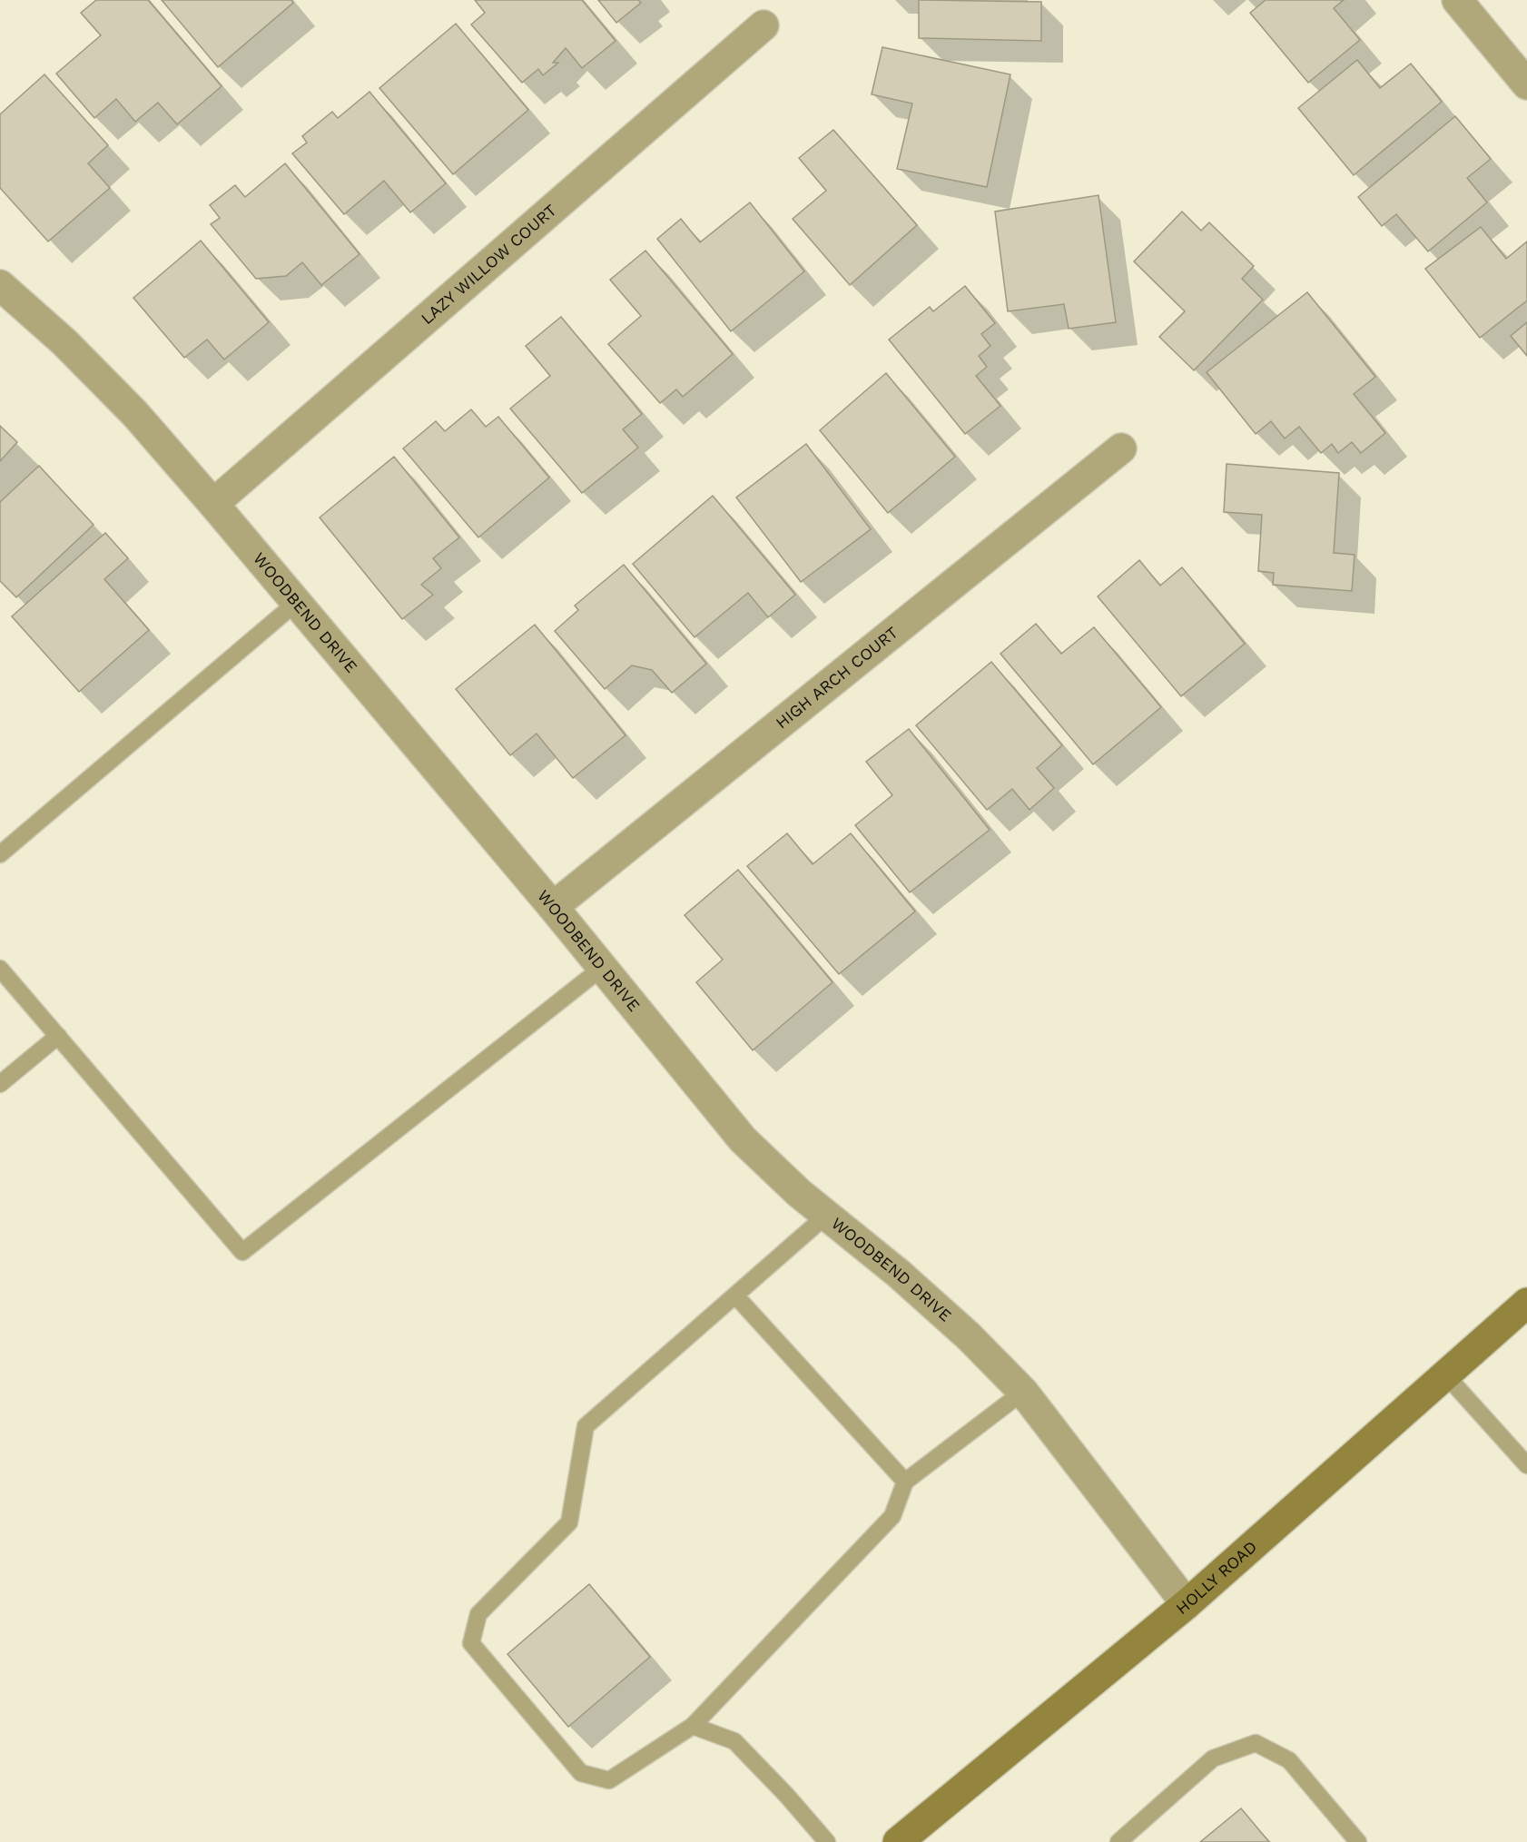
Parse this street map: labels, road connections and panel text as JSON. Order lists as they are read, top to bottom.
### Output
{
  "streets": {
    "main road": ["HOLLY ROAD"],
    "street": ["LAZY WILLOW COURT", "WOODBEND DRIVE", "HIGH ARCH COURT"]
  },
  "crossings": [
    ["LAZY WILLOW COURT", "WOODBEND DRIVE"],
    ["WOODBEND DRIVE", "HIGH ARCH COURT"],
    ["WOODBEND DRIVE", "HOLLY ROAD"]
  ]
}
